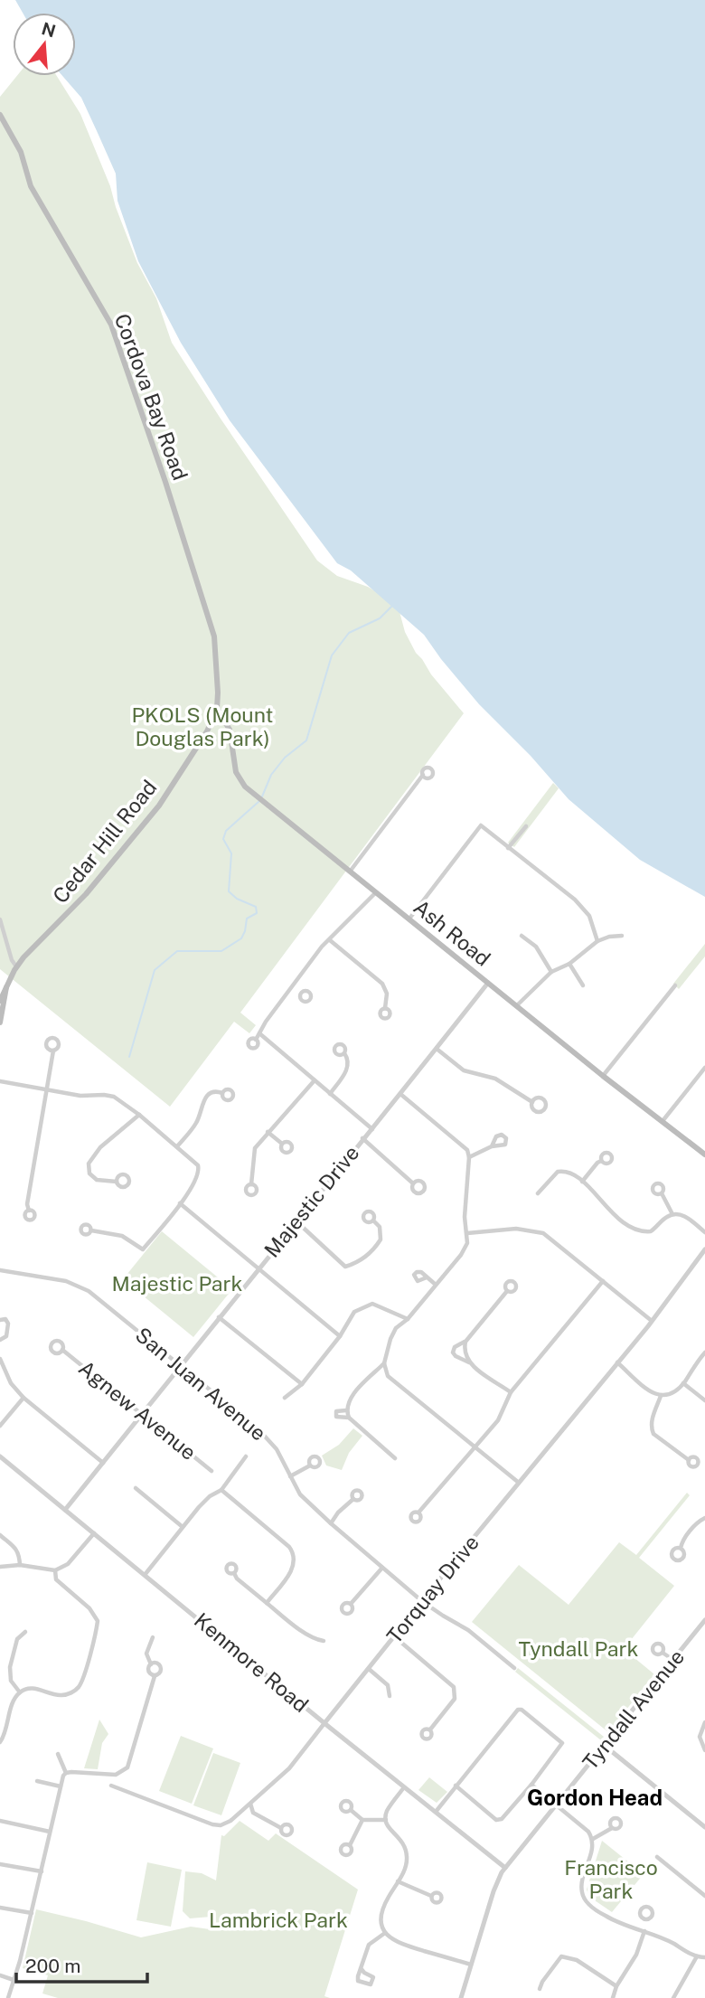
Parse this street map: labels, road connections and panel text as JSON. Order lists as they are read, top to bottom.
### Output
{
  "streets": {
    "main road": ["Cordova Bay Road", "Cedar Hill Road", "Ash Road"],
    "street": [
      "Majestic Drive",
      "San Juan Avenue",
      "Agnew Avenue",
      "Torquay Drive",
      "Kenmore Road",
      "Tyndall Avenue"
    ]
  },
  "crossings": [
    ["Cordova Bay Road", "Cedar Hill Road"],
    ["Cordova Bay Road", "Ash Road"],
    ["Cedar Hill Road", "Ash Road"],
    ["Ash Road", "Majestic Drive"],
    ["Majestic Drive", "San Juan Avenue"],
    ["Majestic Drive", "Agnew Avenue"],
    ["Majestic Drive", "Kenmore Road"],
    ["San Juan Avenue", "Torquay Drive"],
    ["Torquay Drive", "Kenmore Road"],
    ["Kenmore Road", "Tyndall Avenue"]
  ],
  "districts": ["Gordon Head"],
  "parks": [
    "PKOLS (Mount Douglas Park)",
    "Majestic Park",
    "Tyndall Park",
    "Francisco Park",
    "Lambrick Park"
  ],
  "scale_bar": "200 m",
  "north": "top"
}
